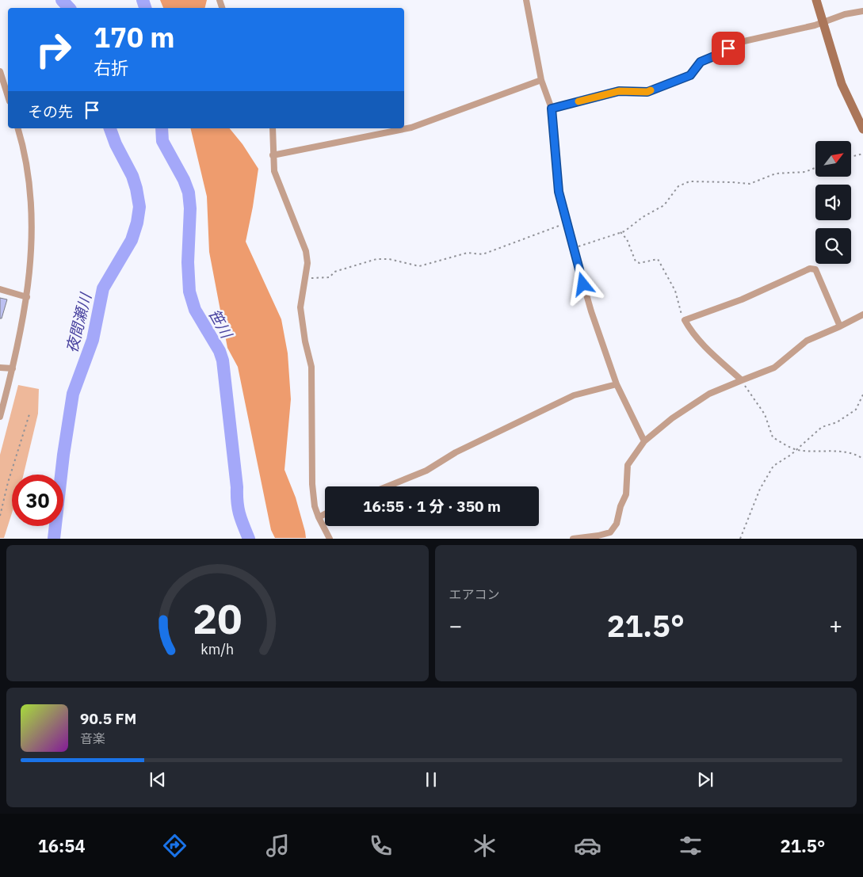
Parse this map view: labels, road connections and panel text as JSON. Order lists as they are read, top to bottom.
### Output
{
  "water": ["夜間瀬川", "笹川"],
  "north": "top right",
  "page": {
    "turn": ["170 m", "右折"],
    "then": "その先",
    "limit": "30",
    "trip": "16:55 · 1 分 · 350 m",
    "tile": "エアコン",
    "heat": ["−", "21.5°", "+"],
    "song": ["90.5 FM", "音楽"],
    "tabs": ["16:54", "21.5°"],
    "gauge": ["20", "km/h"]
  }
}
